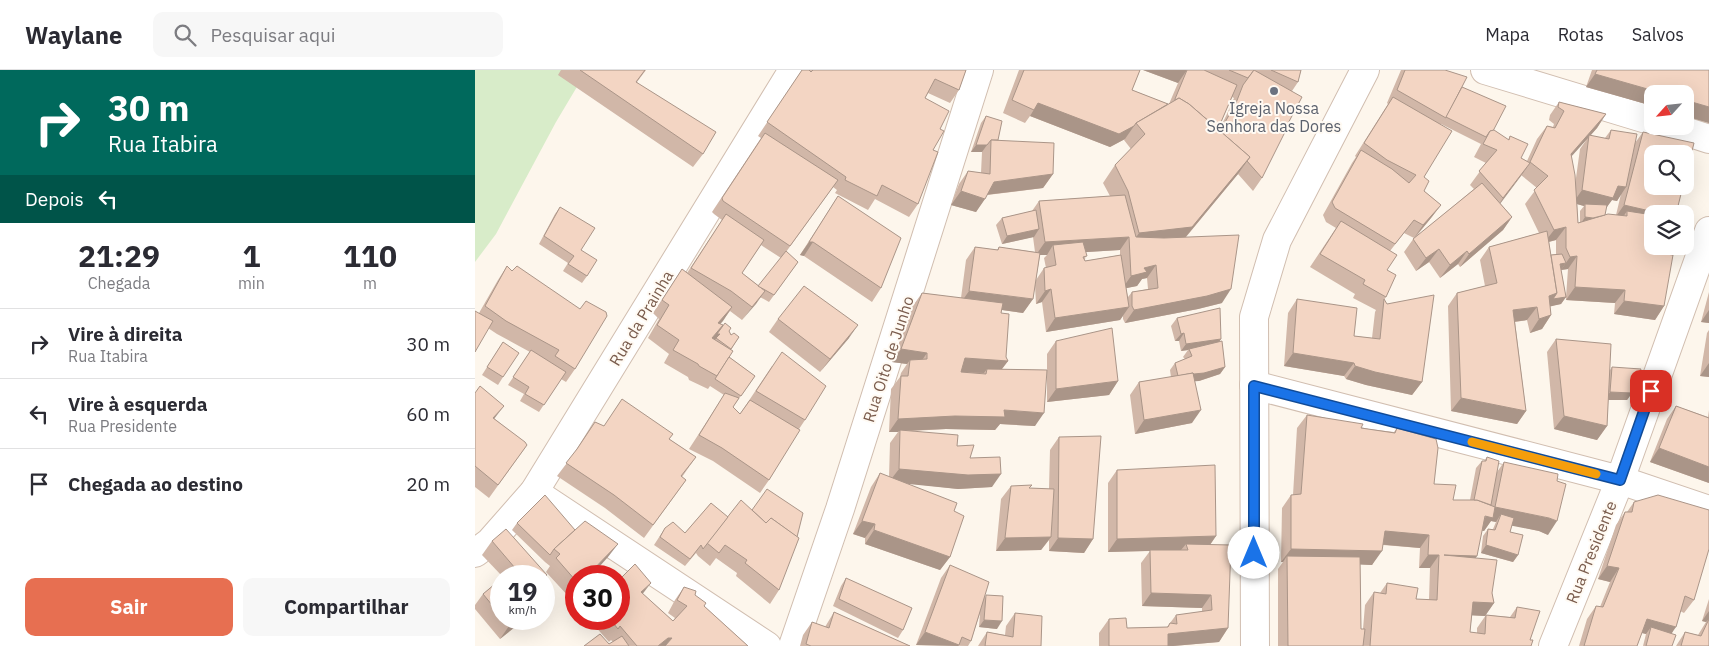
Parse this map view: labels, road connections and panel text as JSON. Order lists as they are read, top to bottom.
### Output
{
  "streets": {
    "street": ["Rua da Prainha", "Rua Oito de Junho", "Rua Presidente"]
  },
  "places": ["Igreja Nossa Senhora das Dores"],
  "north": "bottom left",
  "page": {
    "header": "Waylane",
    "search": "Pesquisar aqui",
    "nav": ["Mapa", "Rotas", "Salvos"],
    "turn": ["30 m", "Rua Itabira"],
    "then": "Depois",
    "eta": [
      "21:29",
      "Chegada",
      "1",
      "min",
      "110",
      "m"
    ],
    "list": [
      {
        "name": "Vire à direita",
        "note": "Rua Itabira",
        "value": "30 m"
      },
      {
        "name": "Vire à esquerda",
        "note": "Rua Presidente",
        "value": "60 m"
      },
      {
        "name": "Chegada ao destino",
        "value": "20 m"
      }
    ],
    "speed": "19 km/h",
    "limit": "30",
    "buttons": ["Sair", "Compartilhar"]
  }
}
